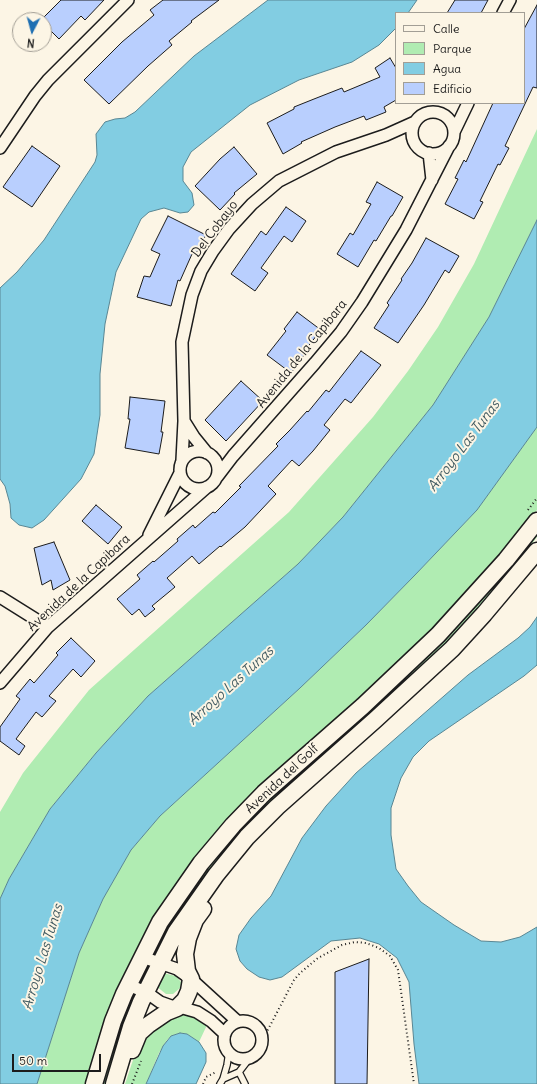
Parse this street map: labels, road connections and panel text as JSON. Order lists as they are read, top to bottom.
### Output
{
  "streets": {
    "street": ["Del Cobayo", "Avenida de la Capibara", "Avenida del Golf"]
  },
  "crossings": [
    ["Del Cobayo", "Avenida de la Capibara"]
  ],
  "water": ["Arroyo Las Tunas"],
  "legend": [
    "Calle",
    "Parque",
    "Agua",
    "Edificio"
  ],
  "scale_bar": "50 m",
  "north": "bottom"
}
